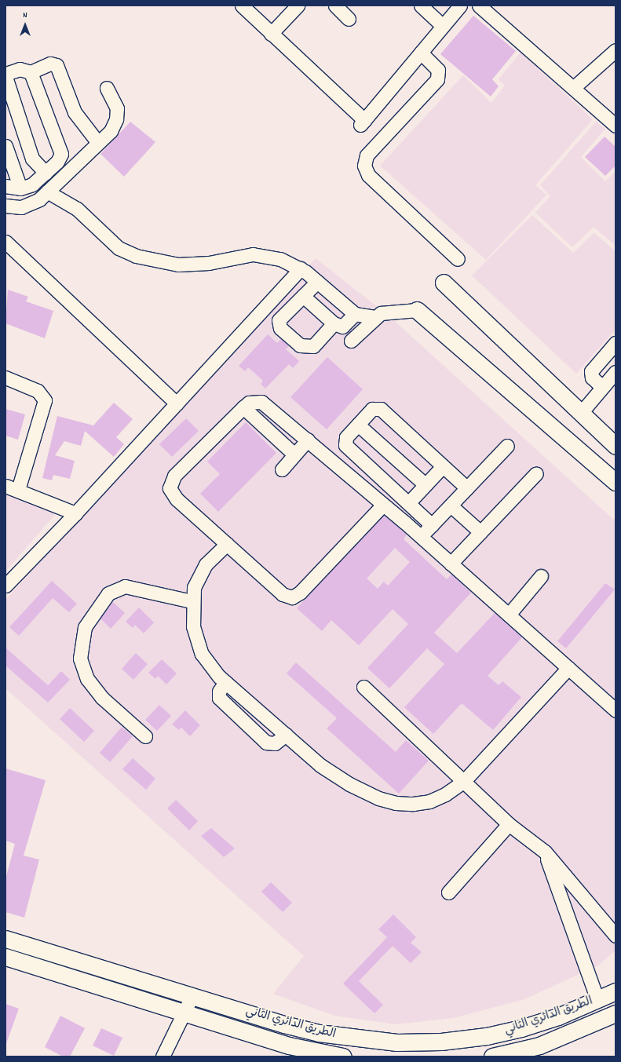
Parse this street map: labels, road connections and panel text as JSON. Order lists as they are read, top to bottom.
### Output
{
  "streets": {
    "main road": ["الطريق الدائري الثاني"]
  },
  "north": "top"
}
